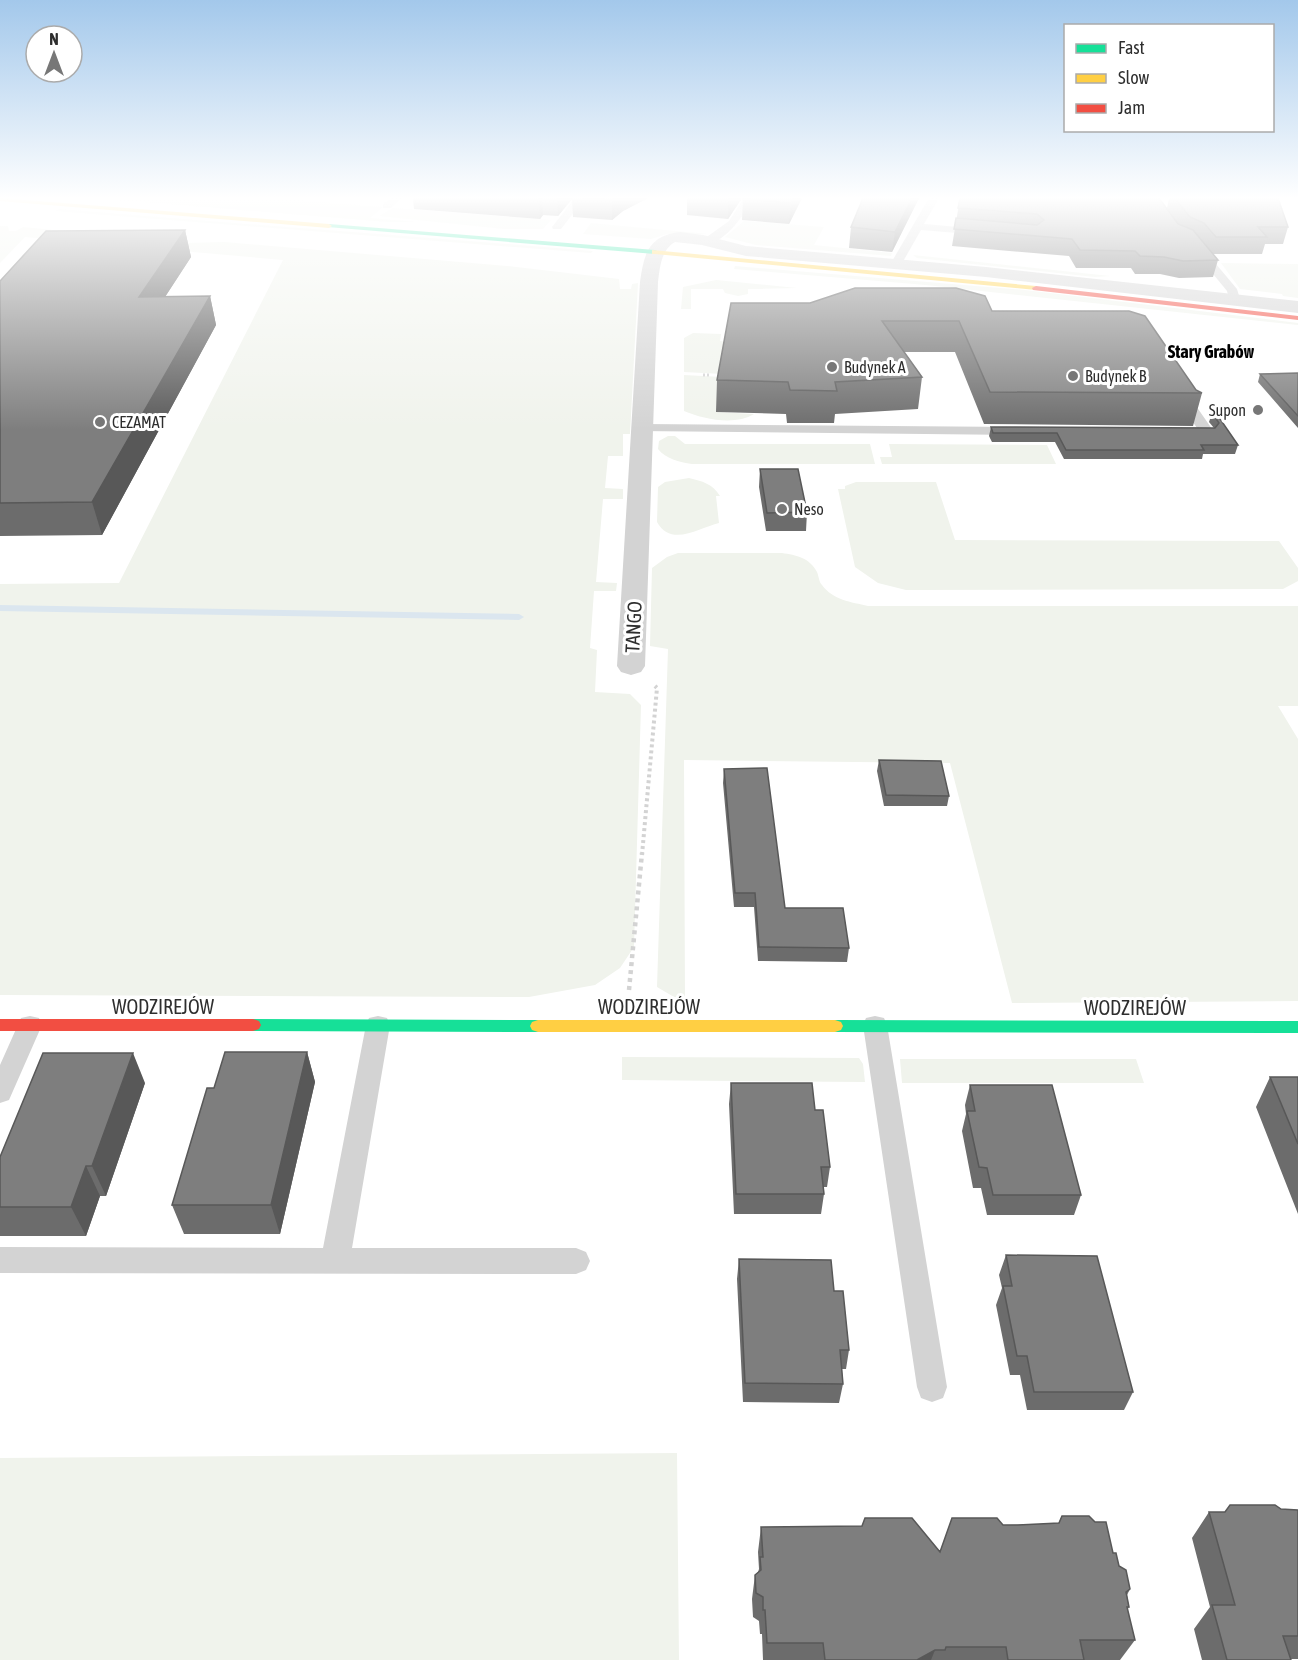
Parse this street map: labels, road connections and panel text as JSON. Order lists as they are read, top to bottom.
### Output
{
  "streets": {
    "main road": ["WODZIREJÓW"],
    "street": ["TANGO"]
  },
  "crossings": [
    ["TANGO", "WODZIREJÓW"]
  ],
  "districts": ["Stary Grabów"],
  "places": [
    "Budynek A",
    "Budynek B",
    "Supon",
    "CEZAMAT",
    "Neso"
  ],
  "legend": ["Fast", "Slow", "Jam"],
  "north": "top"
}
